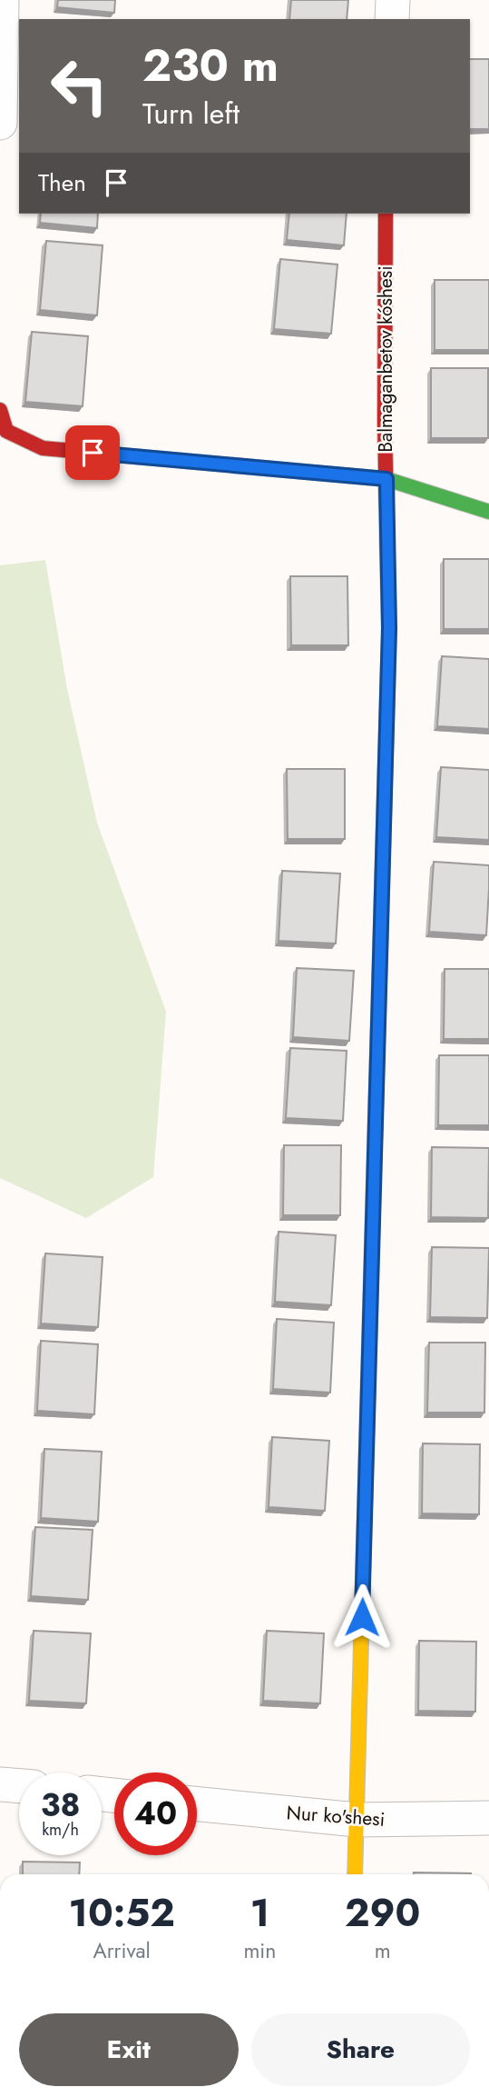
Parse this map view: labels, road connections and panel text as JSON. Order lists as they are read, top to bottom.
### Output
{
  "streets": {
    "street": ["Balmaganbetov kóshesi", "Nur ko'shesi"]
  },
  "crossings": [
    ["Balmaganbetov kóshesi", "Nur ko'shesi"]
  ],
  "page": {
    "turn": ["230 m", "Turn left"],
    "then": "Then",
    "speed": "38 km/h",
    "limit": "40",
    "eta": [
      "10:52",
      "Arrival",
      "1",
      "min",
      "290",
      "m"
    ],
    "buttons": ["Exit", "Share"]
  }
}
